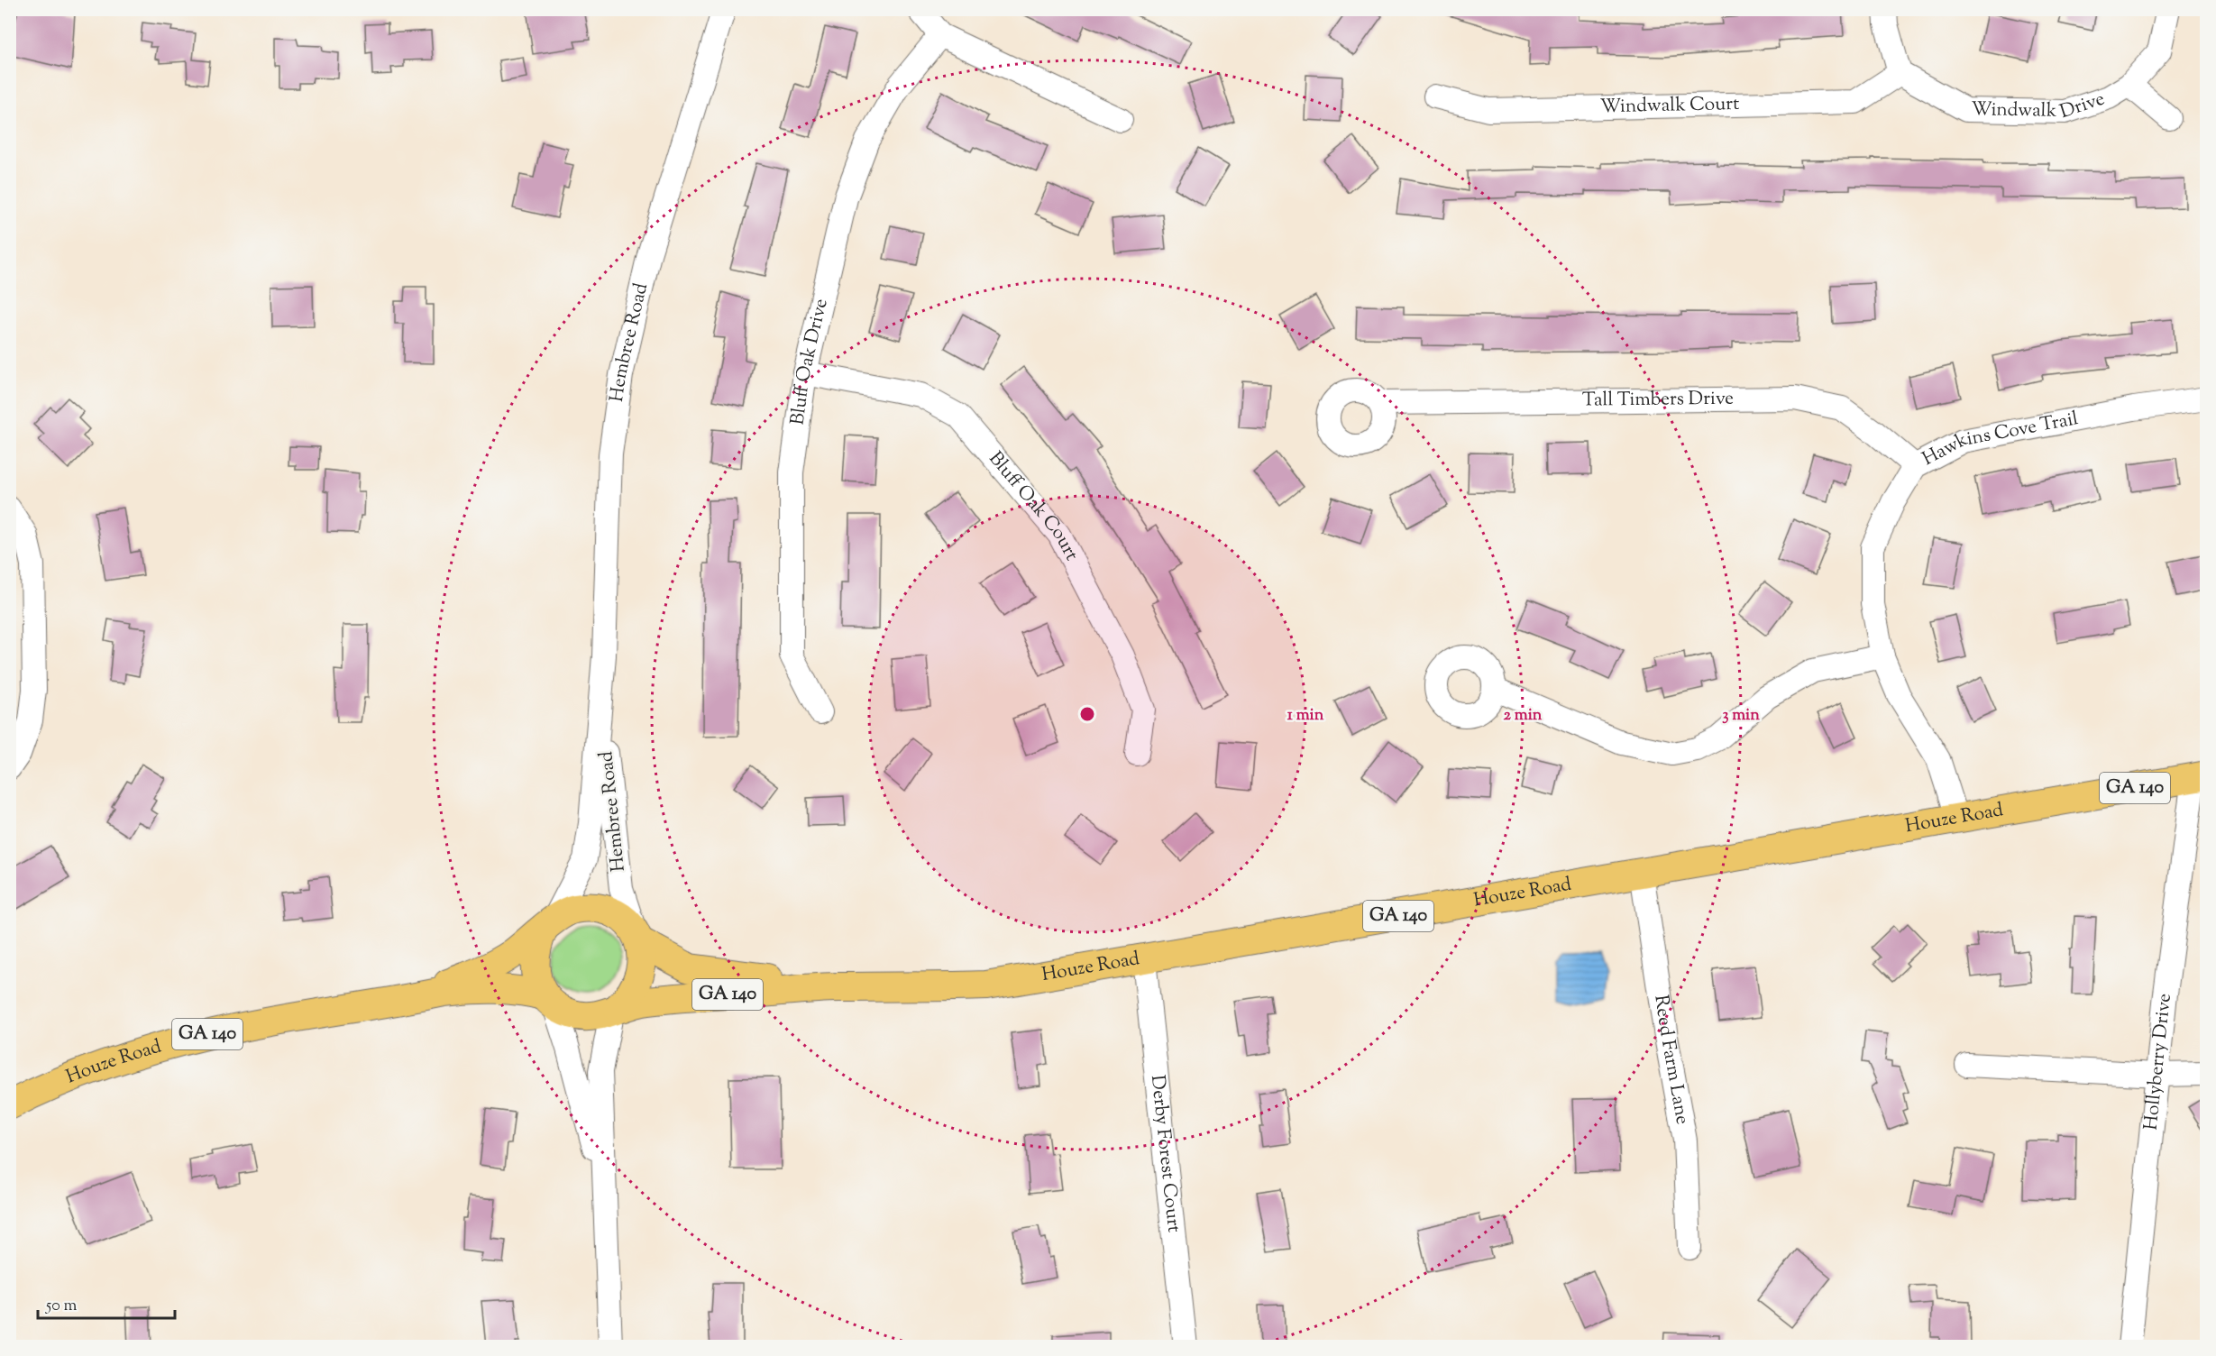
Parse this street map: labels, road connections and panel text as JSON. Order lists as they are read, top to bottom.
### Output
{
  "streets": {
    "main road": ["GA 140", "Houze Road"],
    "street": [
      "Windwalk Drive",
      "Windwalk Court",
      "Hembree Road",
      "Bluff Oak Drive",
      "Tall Timbers Drive",
      "Hawkins Cove Trail",
      "Bluff Oak Court",
      "Reed Farm Lane",
      "Hollyberry Drive",
      "Derby Forest Court"
    ]
  },
  "crossings": [
    ["Windwalk Drive", "Windwalk Court"],
    ["Hembree Road", "Houze Road"],
    ["Bluff Oak Drive", "Bluff Oak Court"],
    ["Tall Timbers Drive", "Hawkins Cove Trail"],
    ["Hawkins Cove Trail", "Houze Road"],
    ["Houze Road", "Reed Farm Lane"],
    ["Houze Road", "Hollyberry Drive"],
    ["Houze Road", "Derby Forest Court"]
  ],
  "scale_bar": "50 m",
  "rings": ["1 min", "2 min", "3 min"]
}
